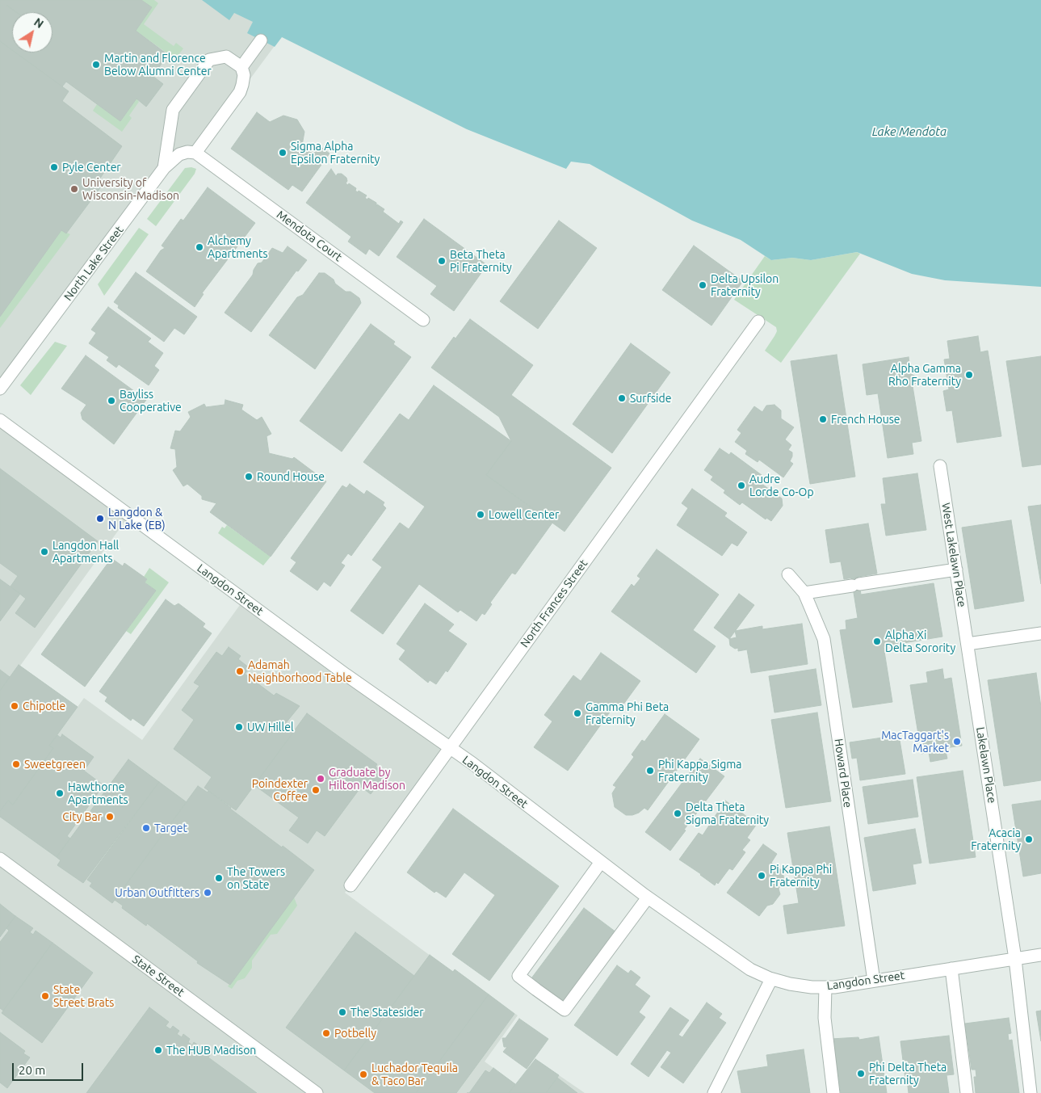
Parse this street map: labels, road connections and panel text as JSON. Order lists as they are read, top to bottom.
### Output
{
  "streets": {
    "street": [
      "Mendota Court",
      "North Lake Street",
      "West Lakelawn Place",
      "Langdon Street",
      "North Frances Street",
      "Lakelawn Place",
      "Howard Place",
      "State Street"
    ]
  },
  "crossings": [
    ["Mendota Court", "North Lake Street"],
    ["West Lakelawn Place", "Lakelawn Place"],
    ["Langdon Street", "North Frances Street"],
    ["Langdon Street", "Lakelawn Place"],
    ["Langdon Street", "Howard Place"]
  ],
  "water": ["Lake Mendota"],
  "places": [
    "Martin and Florence Below Alumni Center",
    "Sigma Alpha Epsilon Fraternity",
    "Pyle Center",
    "University of Wisconsin-Madison",
    "Alchemy Apartments",
    "Beta Theta Pi Fraternity",
    "Delta Upsilon Fraternity",
    "Alpha Gamma Rho Fraternity",
    "Surfside",
    "Bayliss Cooperative",
    "French House",
    "Round House",
    "Audre Lorde Co-Op",
    "Lowell Center",
    "Langdon & N Lake (EB)",
    "Langdon Hall Apartments",
    "Alpha Xi Delta Sorority",
    "Adamah Neighborhood Table",
    "Chipotle",
    "Gamma Phi Beta Fraternity",
    "UW Hillel",
    "MacTaggart's Market",
    "Sweetgreen",
    "Phi Kappa Sigma Fraternity",
    "Graduate by Hilton Madison",
    "Poindexter Coffee",
    "Hawthorne Apartments",
    "Delta Theta Sigma Fraternity",
    "City Bar",
    "Target",
    "Acacia Fraternity",
    "Pi Kappa Phi Fraternity",
    "The Towers on State",
    "Urban Outfitters",
    "State Street Brats",
    "The Statesider",
    "Potbelly",
    "The HUB Madison",
    "Phi Delta Theta Fraternity",
    "Luchador Tequila & Taco Bar"
  ],
  "scale_bar": "20 m",
  "north": "top right"
}
